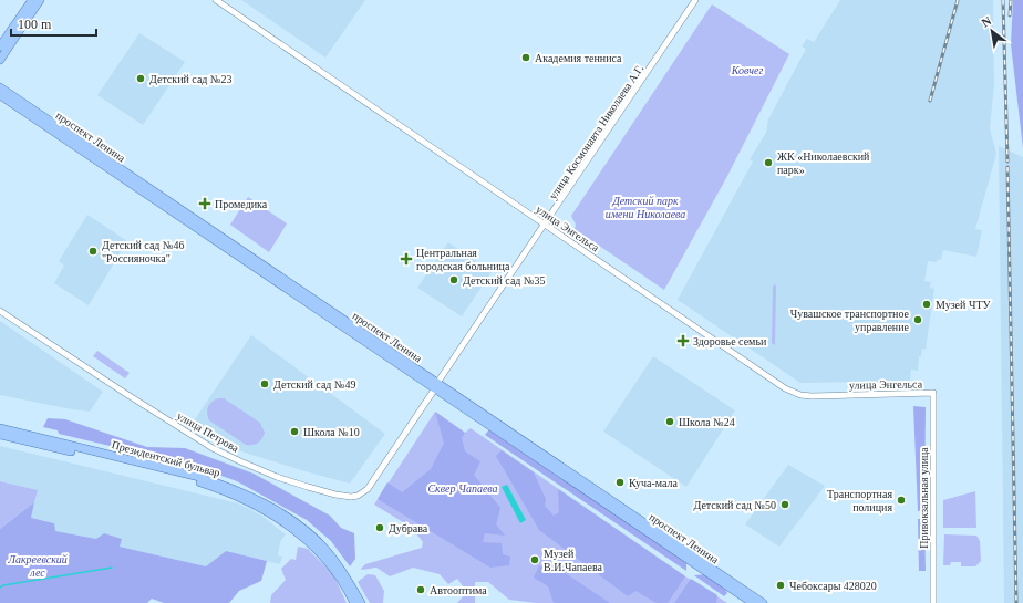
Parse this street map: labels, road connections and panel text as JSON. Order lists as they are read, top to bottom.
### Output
{
  "streets": {
    "main road": ["проспект Ленина", "Президентский бульвар"],
    "street": [
      "улица Космонавта Николаева А.Г.",
      "улица Энгельса",
      "улица Петрова",
      "Привокзальная улица"
    ]
  },
  "crossings": [
    ["улица Космонавта Николаева А.Г.", "проспект Ленина"],
    ["улица Космонавта Николаева А.Г.", "улица Энгельса"],
    ["улица Космонавта Николаева А.Г.", "улица Петрова"],
    ["улица Энгельса", "Привокзальная улица"]
  ],
  "parks": [
    "Ковчег",
    "Детский парк имени Николаева",
    "Сквер Чапаева",
    "Лакреевский лес"
  ],
  "places": {
    "other": [
      "Академия тенниса",
      "Детский сад №23",
      "ЖК «Николаевский парк»",
      "Детский сад №46 \"Россияночка\"",
      "Детский сад №35",
      "Музей ЧТУ",
      "Чувашское транспортное управление",
      "Детский сад №49",
      "Школа №24",
      "Школа №10",
      "Куча-мала",
      "Транспортная полиция",
      "Детский сад №50",
      "Дубрава",
      "Музей В.И.Чапаева",
      "Чебоксары 428020",
      "Автооптима"
    ],
    "health": ["Промедика", "Центральная городская больница", "Здоровье семьи"]
  },
  "scale_bar": "100 m",
  "north": "top left"
}
